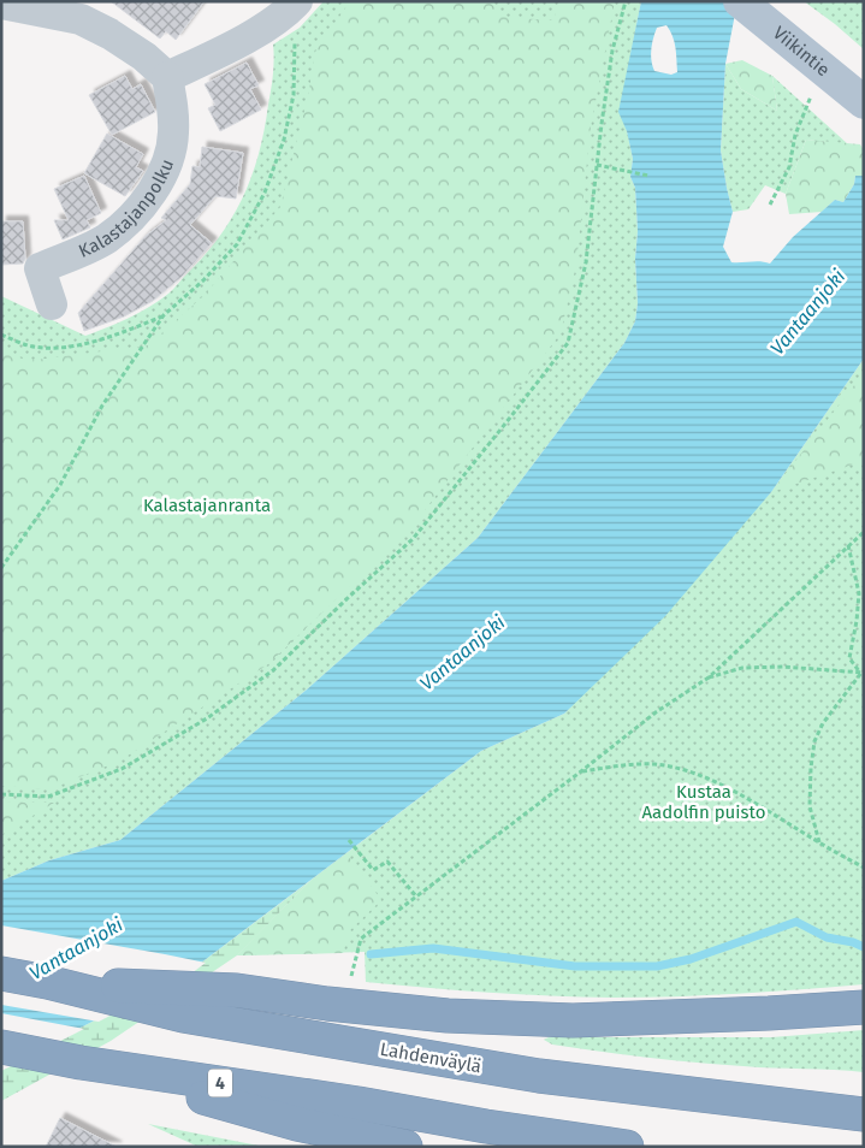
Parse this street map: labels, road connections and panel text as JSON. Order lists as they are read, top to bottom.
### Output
{
  "streets": {
    "highway": ["Lahdenväylä", "4"],
    "main road": ["Viikintie"],
    "street": ["Kalastajanpolku"]
  },
  "water": ["Vantaanjoki"],
  "parks": ["Kalastajanranta", "Kustaa Aadolfin puisto"]
}
